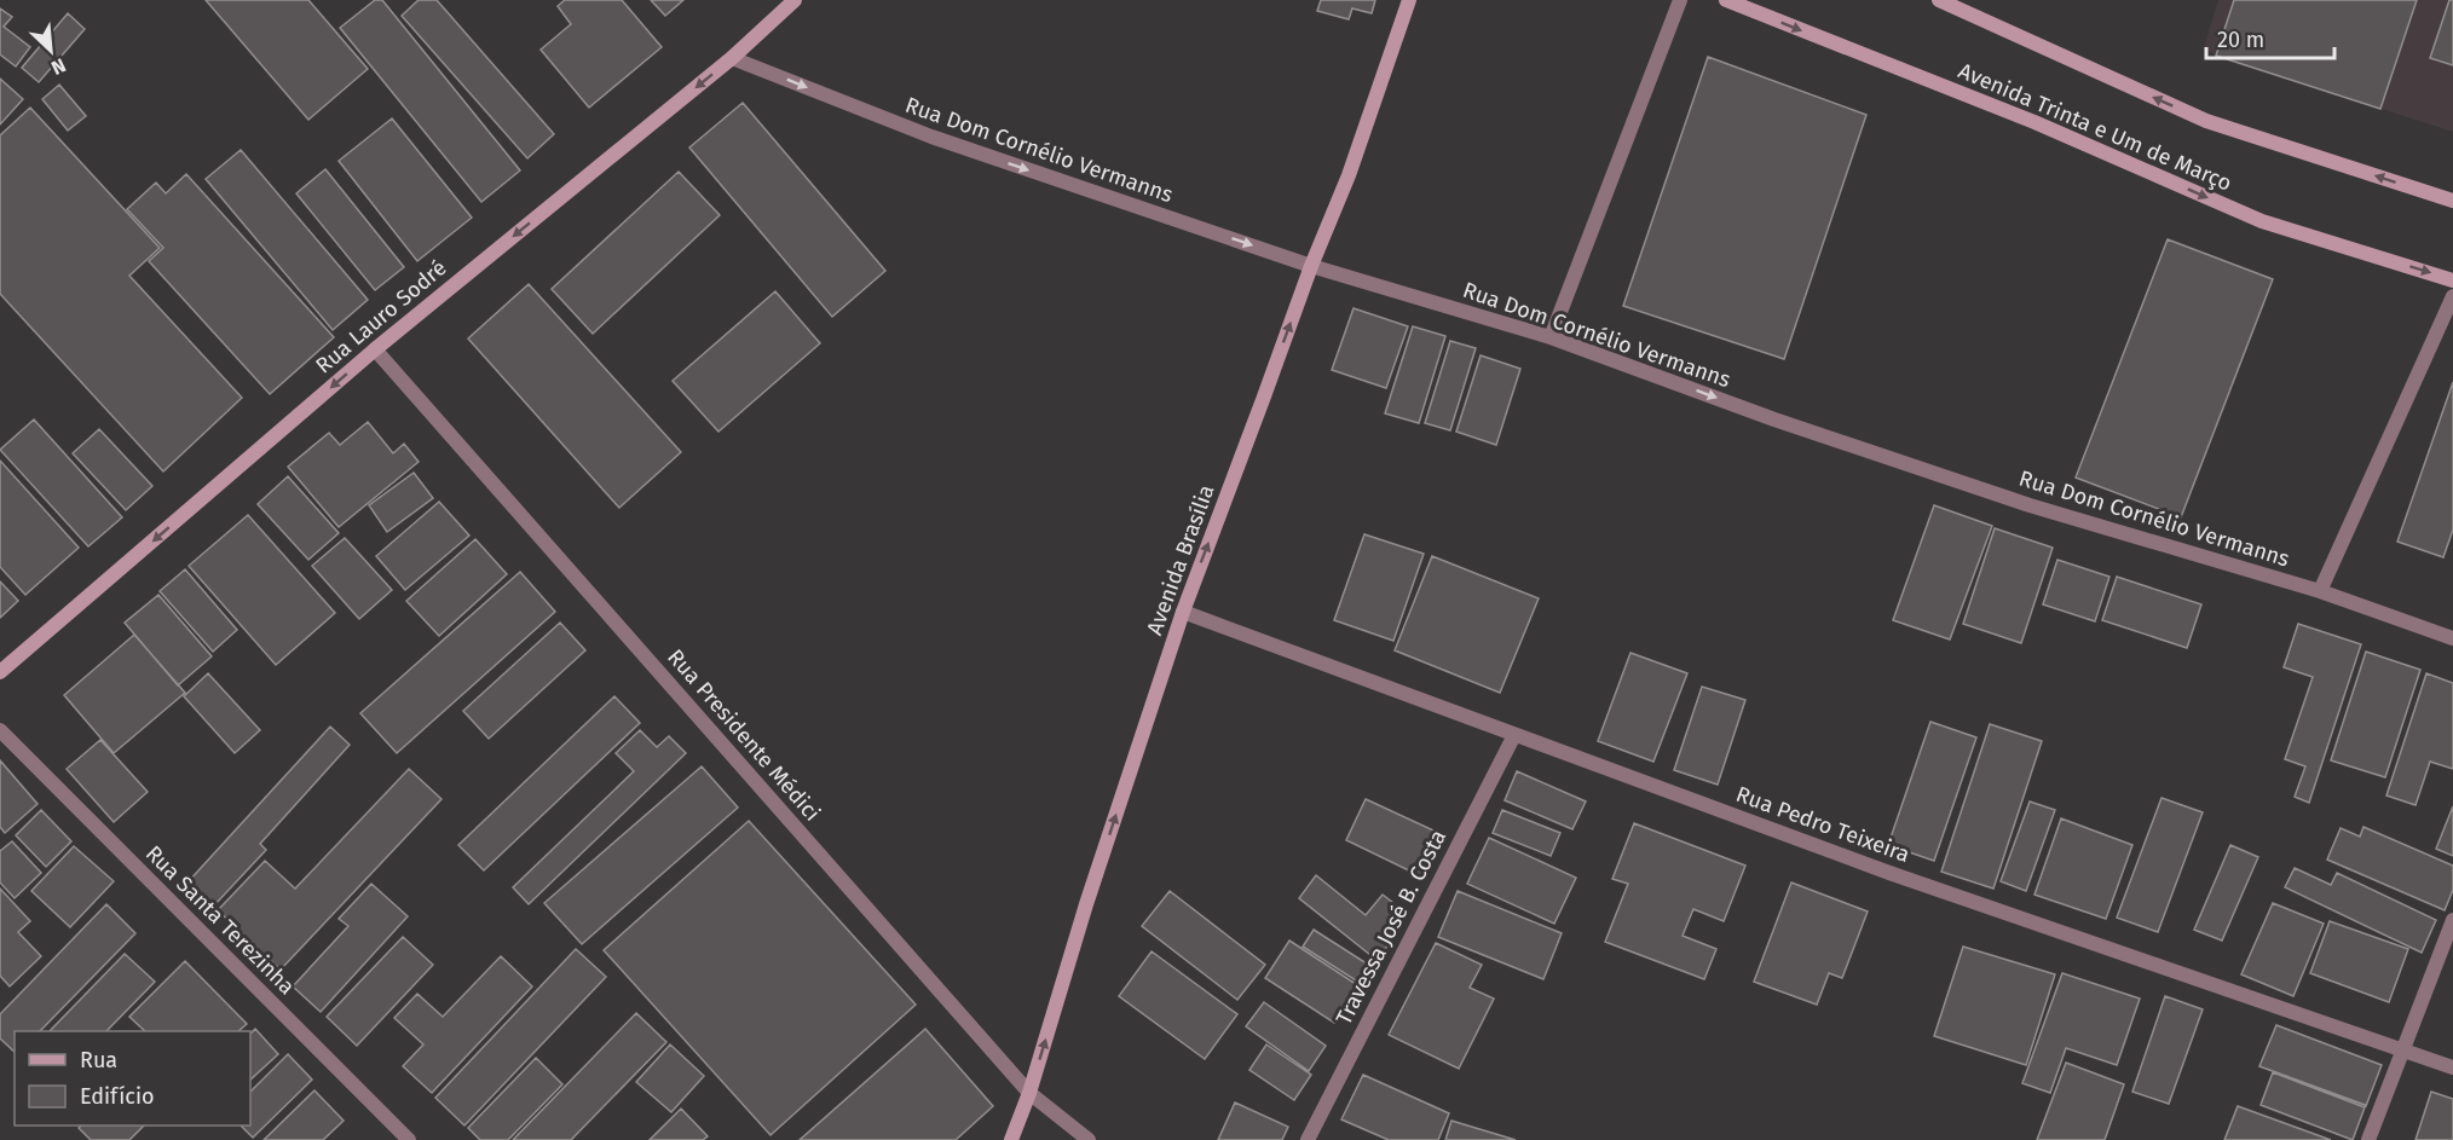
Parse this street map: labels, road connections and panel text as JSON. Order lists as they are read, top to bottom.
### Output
{
  "streets": {
    "street": [
      "Avenida Trinta e Um de Março",
      "Rua Dom Cornélio Vermanns",
      "Rua Lauro Sodré",
      "Avenida Brasília",
      "Rua Presidente Médici",
      "Rua Pedro Teixeira",
      "Rua Santa Terezinha",
      "Travessa José B. Costa"
    ]
  },
  "crossings": [
    ["Rua Dom Cornélio Vermanns", "Rua Lauro Sodré"],
    ["Rua Dom Cornélio Vermanns", "Avenida Brasília"],
    ["Rua Lauro Sodré", "Rua Presidente Médici"],
    ["Avenida Brasília", "Rua Presidente Médici"],
    ["Avenida Brasília", "Rua Pedro Teixeira"],
    ["Rua Pedro Teixeira", "Travessa José B. Costa"]
  ],
  "one_way": ["Rua Dom Cornélio Vermanns", "Rua Lauro Sodré", "Avenida Brasília"],
  "legend": ["Rua", "Edifício"],
  "scale_bar": "20 m",
  "north": "bottom right"
}
